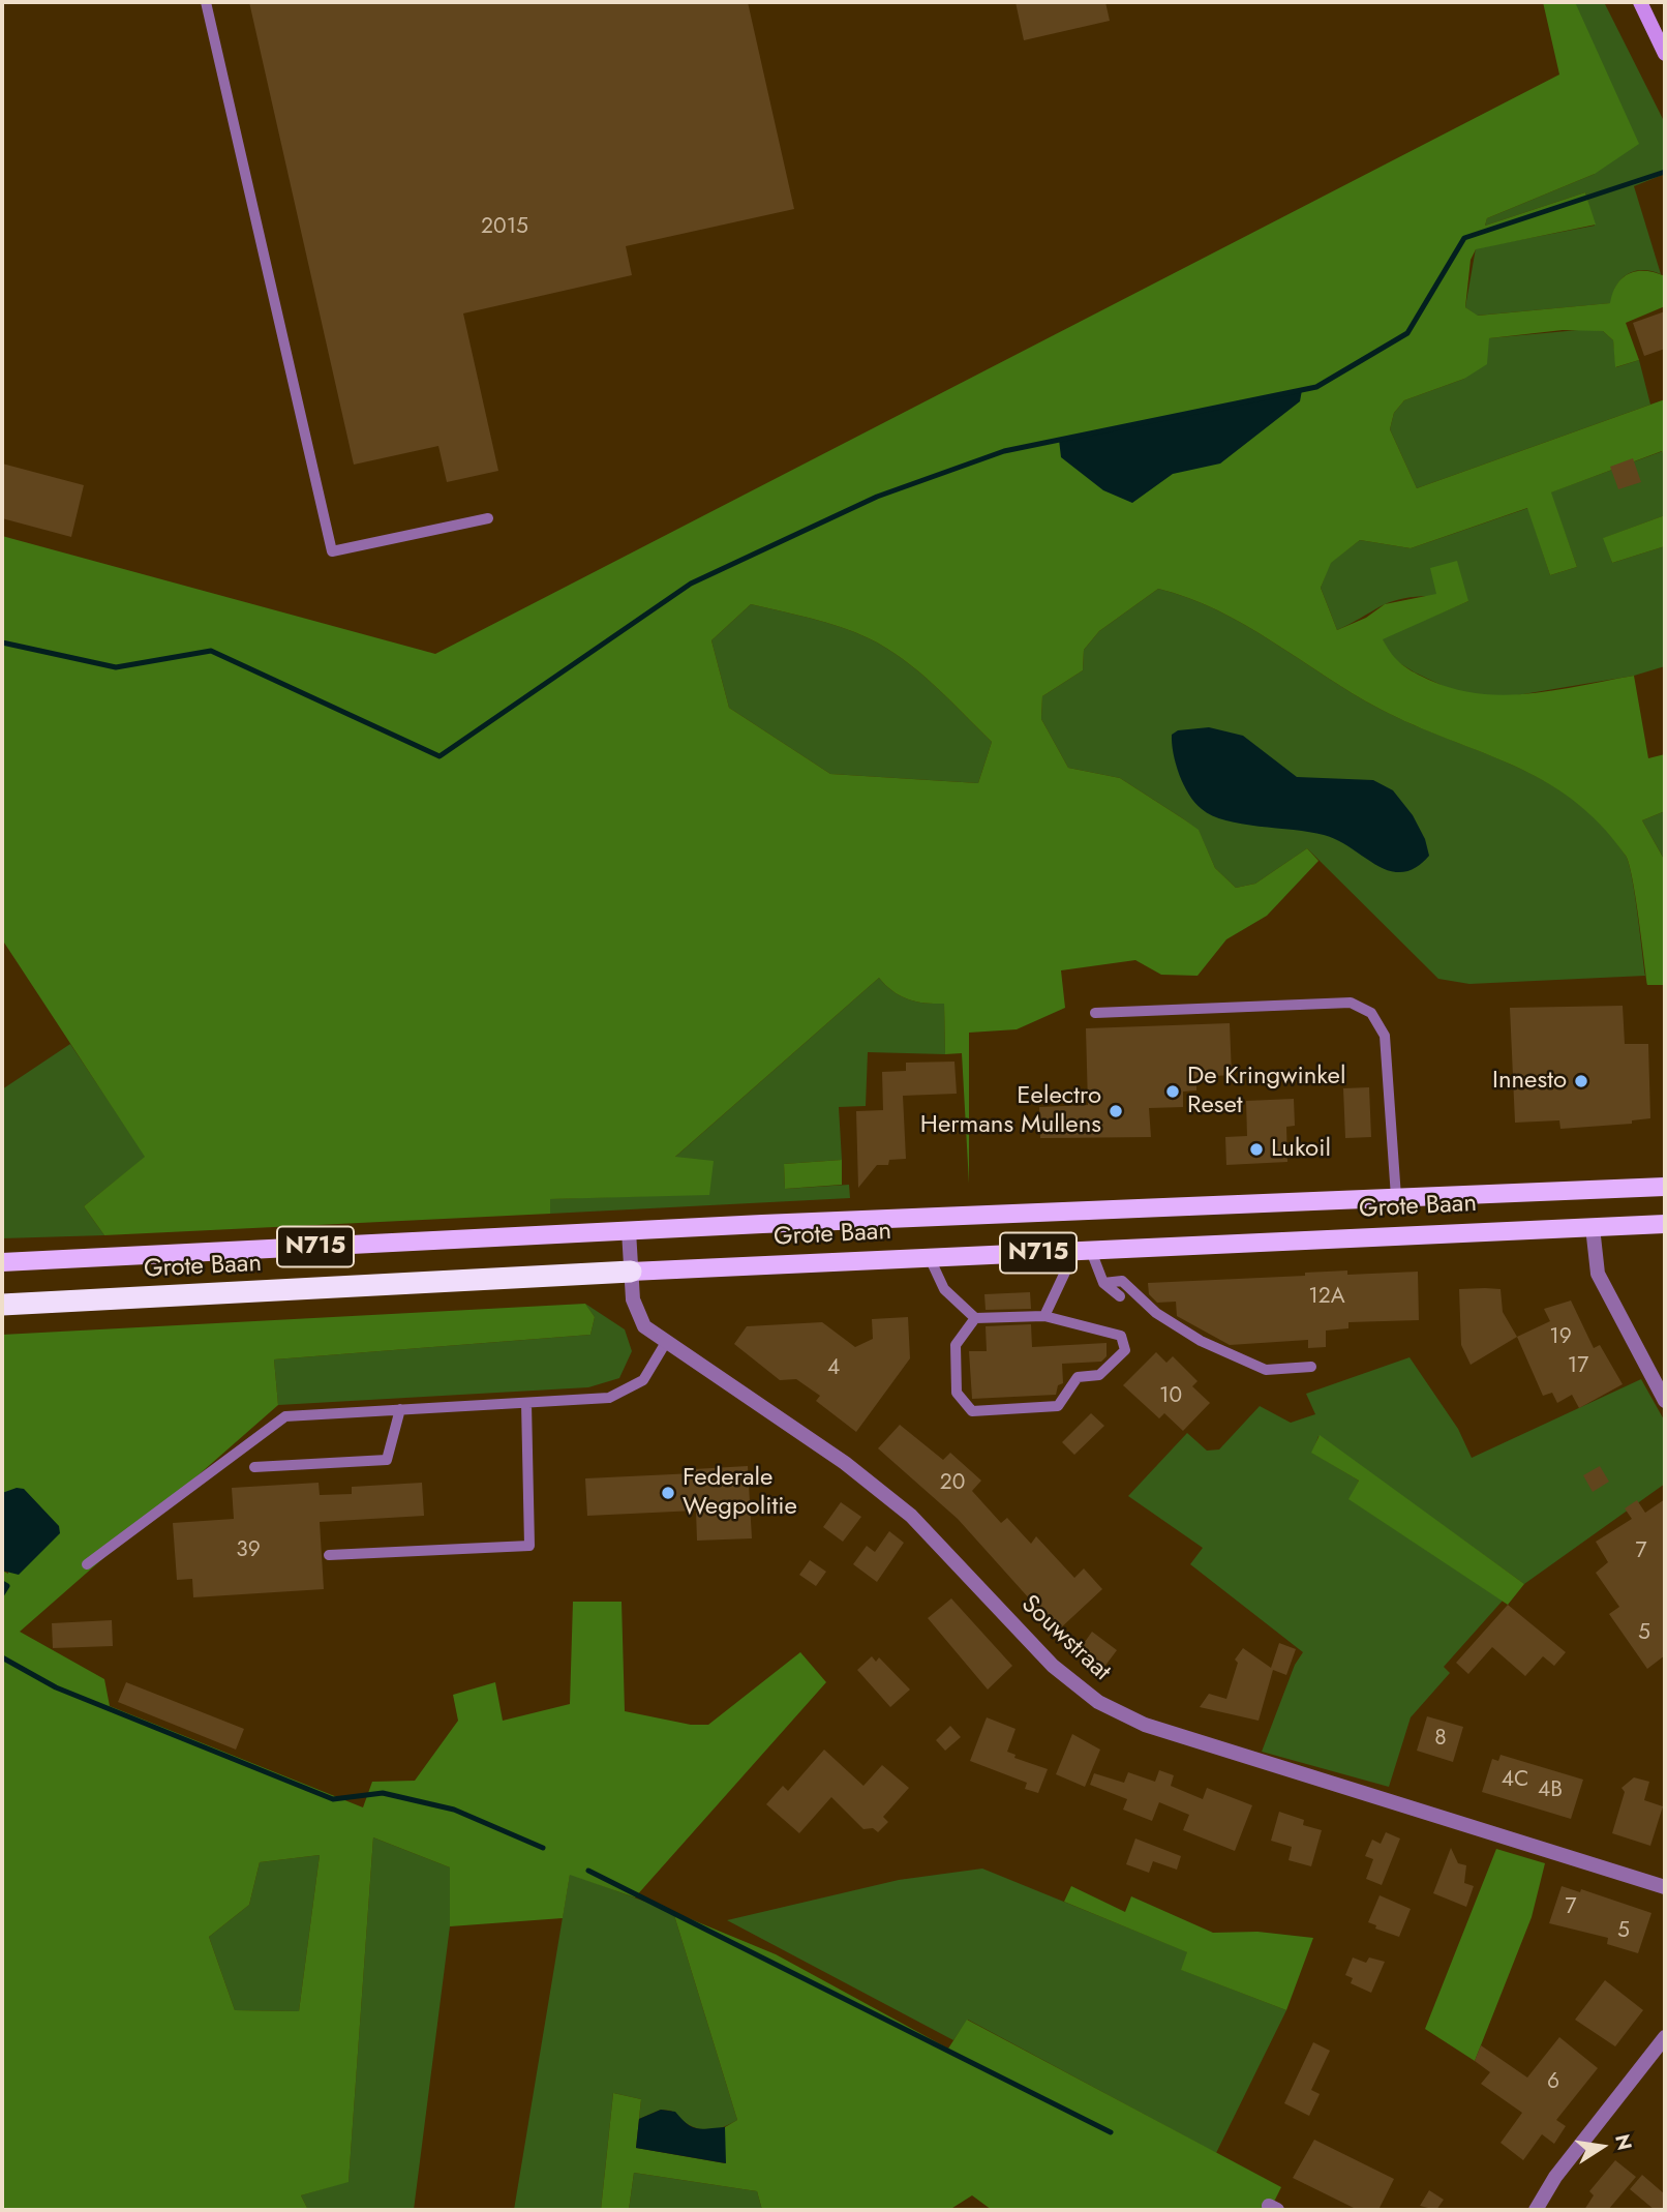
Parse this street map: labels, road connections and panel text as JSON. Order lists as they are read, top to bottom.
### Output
{
  "streets": {
    "highway": ["Grote Baan", "N715"],
    "street": ["Souwstraat"]
  },
  "crossings": [
    ["Grote Baan", "Souwstraat"]
  ],
  "places": [
    "Innesto",
    "De Kringwinkel Reset",
    "Eelectro Hermans Mullens",
    "Lukoil",
    "Federale Wegpolitie"
  ],
  "house_numbers": [
    "2015",
    "12A",
    "19",
    "17",
    "4",
    "10",
    "20",
    "39",
    "7",
    "5",
    "8",
    "4C",
    "4B",
    "7",
    "5",
    "6"
  ],
  "north": "right"
}
